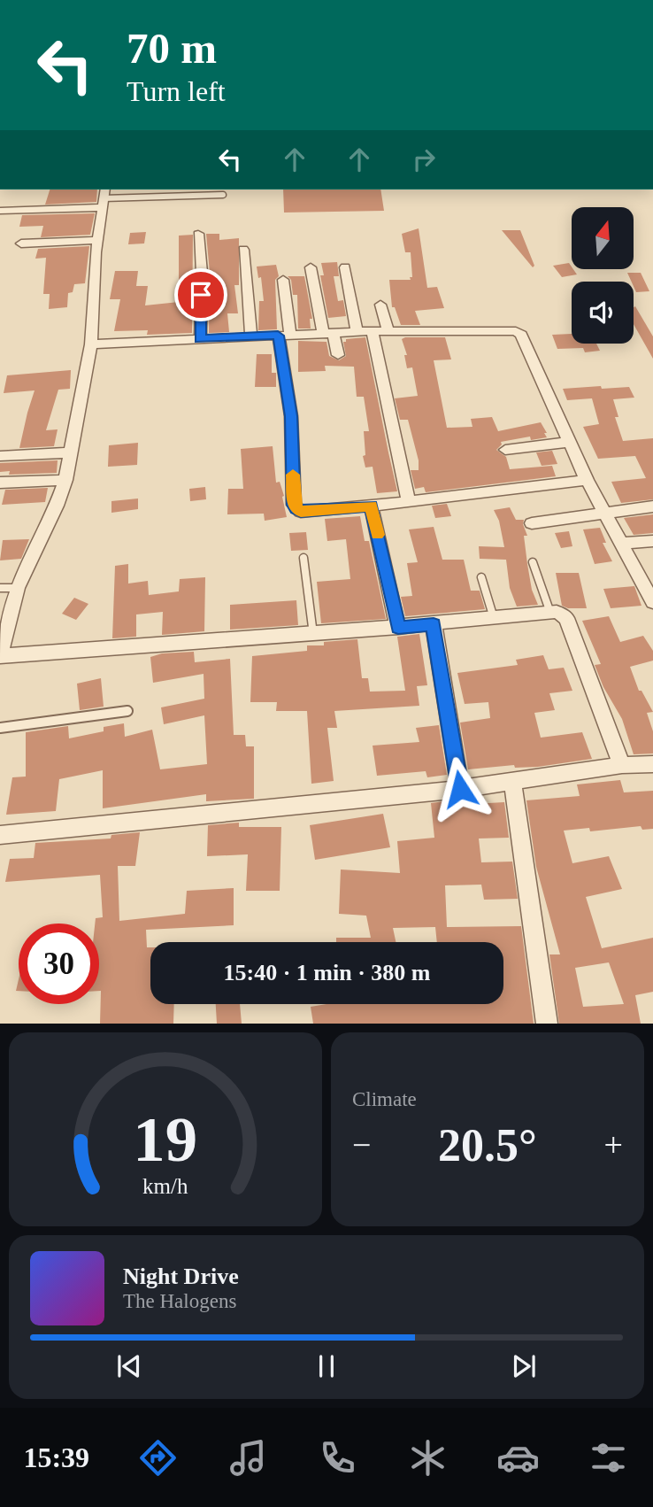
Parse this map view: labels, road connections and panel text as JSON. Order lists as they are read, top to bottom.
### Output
{
  "north": "top",
  "page": {
    "turn": ["70 m", "Turn left"],
    "limit": "30",
    "trip": "15:40 · 1 min · 380 m",
    "tile": "Climate",
    "heat": ["−", "20.5°", "+"],
    "song": ["Night Drive", "The Halogens"],
    "tabs": "15:39",
    "gauge": ["19", "km/h"]
  }
}
